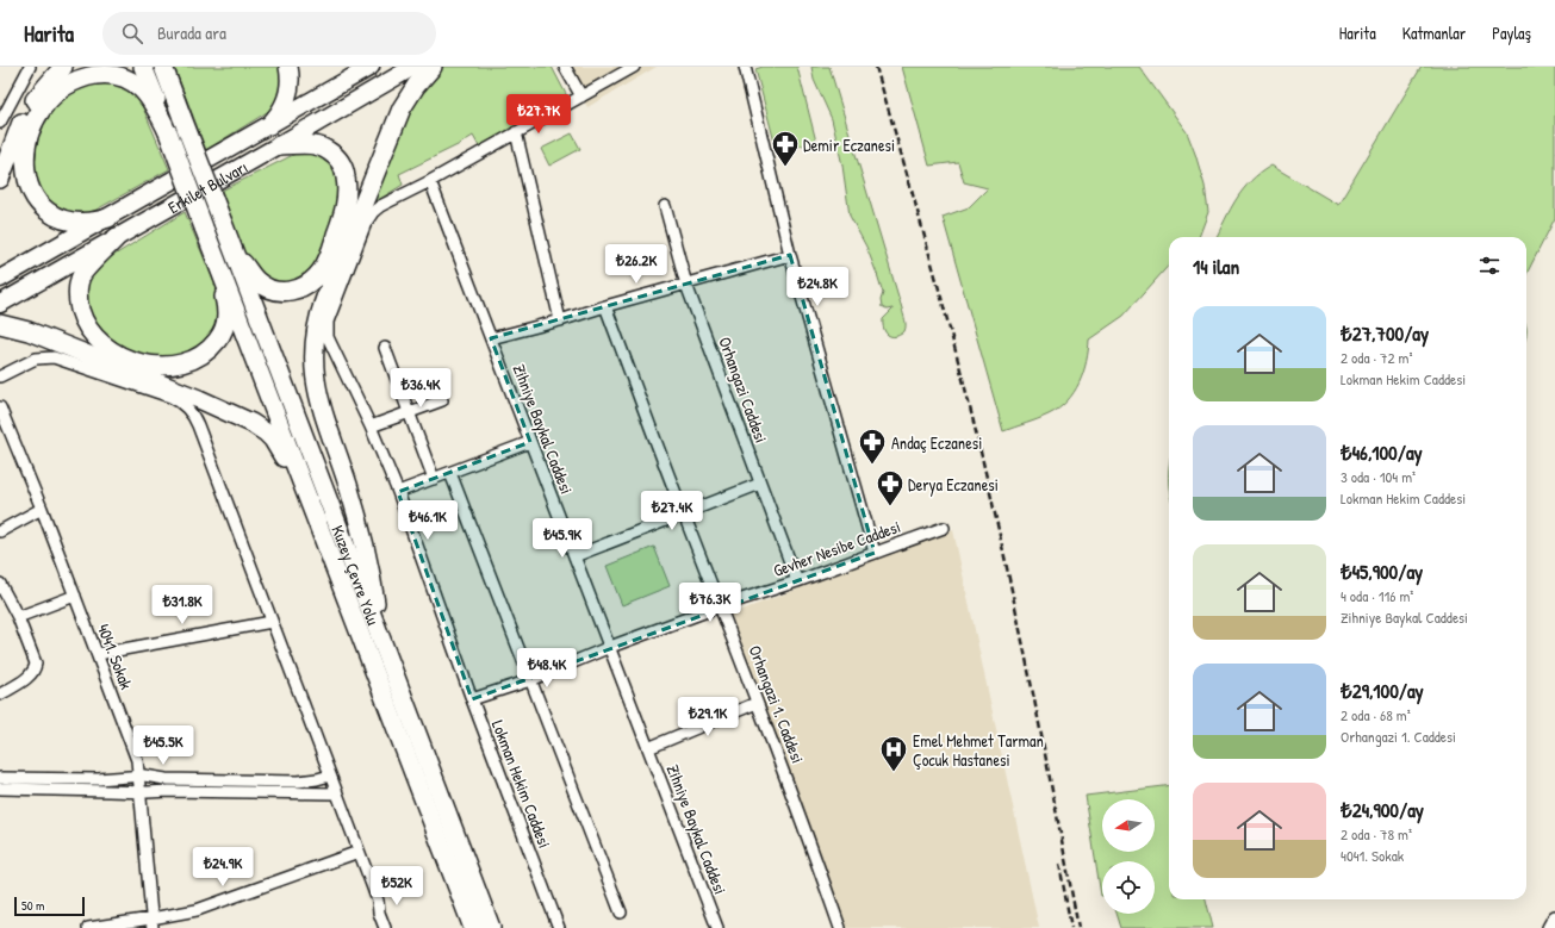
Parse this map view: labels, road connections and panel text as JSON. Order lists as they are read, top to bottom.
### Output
{
  "streets": {
    "highway": ["Kuzey Çevre Yolu"],
    "main road": ["Erkilet Bulvarı"],
    "street": [
      "Orhangazi Caddesi",
      "Zihniye Baykal Caddesi",
      "Gevher Nesibe Caddesi",
      "4041. Sokak",
      "Orhangazi 1. Caddesi",
      "Lokman Hekim Caddesi"
    ]
  },
  "crossings": [
    ["Orhangazi Caddesi", "Gevher Nesibe Caddesi"],
    ["Zihniye Baykal Caddesi", "Gevher Nesibe Caddesi"],
    ["Zihniye Baykal Caddesi", "Lokman Hekim Caddesi"],
    ["Gevher Nesibe Caddesi", "Orhangazi 1. Caddesi"],
    ["Gevher Nesibe Caddesi", "Lokman Hekim Caddesi"]
  ],
  "places": {
    "pharmacy": ["Demir Eczanesi", "Andaç Eczanesi", "Derya Eczanesi"],
    "hospital": ["Emel Mehmet Tarman Çocuk Hastanesi"]
  },
  "scale_bar": "50 m",
  "north": "left",
  "page": {
    "header": "Harita",
    "search": "Burada ara",
    "nav": ["Harita", "Katmanlar", "Paylaş"],
    "price": [
      "₺27.7K",
      "₺26.2K",
      "₺24.8K",
      "₺36.4K",
      "₺27.4K",
      "₺46.1K",
      "₺45.9K",
      "₺76.3K",
      "₺31.8K",
      "₺48.4K",
      "₺29.1K",
      "₺45.5K",
      "₺24.9K",
      "₺52K"
    ],
    "heading": "14 ilan",
    "list": [
      {
        "name": "₺27,700/ay",
        "note": "2 oda · 72 m² · Lokman Hekim Caddesi"
      },
      {
        "name": "₺46,100/ay",
        "note": "3 oda · 104 m² · Lokman Hekim Caddesi"
      },
      {
        "name": "₺45,900/ay",
        "note": "4 oda · 116 m² · Zihniye Baykal Caddesi"
      },
      {
        "name": "₺29,100/ay",
        "note": "2 oda · 68 m² · Orhangazi 1. Caddesi"
      },
      {
        "name": "₺24,900/ay",
        "note": "2 oda · 78 m² · 4041. Sokak"
      }
    ],
    "scale": "50 m"
  }
}
